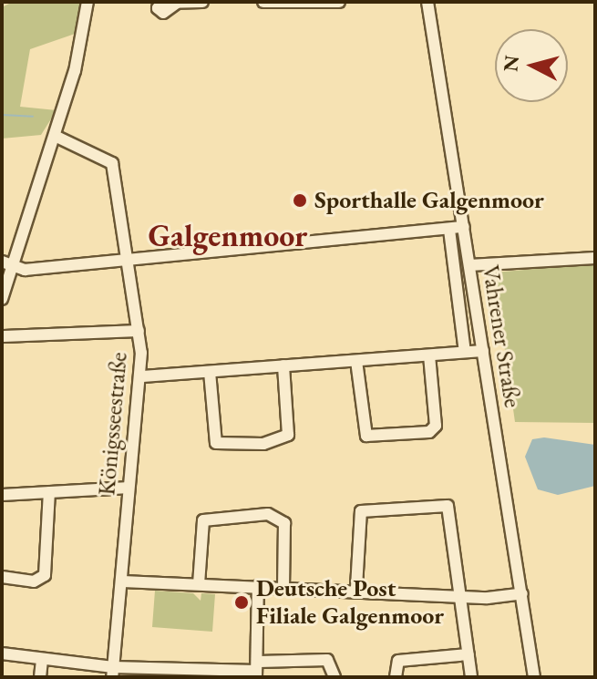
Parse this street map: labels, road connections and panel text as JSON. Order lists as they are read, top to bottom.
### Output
{
  "streets": {
    "street": ["Vahrener Straße", "Königsseestraße"]
  },
  "districts": ["Galgenmoor"],
  "places": ["Sporthalle Galgenmoor", "Deutsche Post Filiale Galgenmoor"],
  "north": "left"
}
